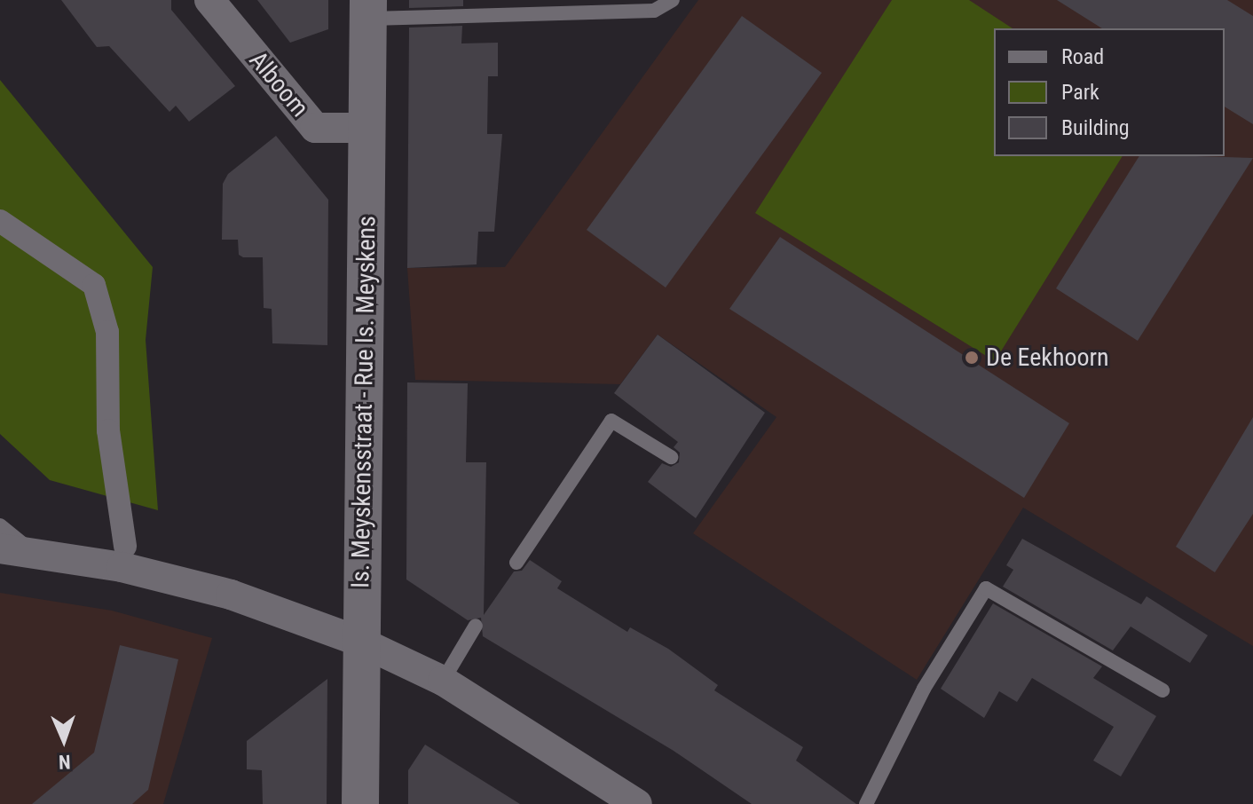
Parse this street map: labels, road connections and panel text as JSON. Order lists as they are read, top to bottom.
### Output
{
  "streets": {
    "street": ["Alboom", "Is. Meyskensstraat - Rue Is. Meyskens"]
  },
  "crossings": [
    ["Alboom", "Is. Meyskensstraat - Rue Is. Meyskens"]
  ],
  "places": ["De Eekhoorn"],
  "legend": ["Road", "Park", "Building"],
  "north": "bottom"
}
